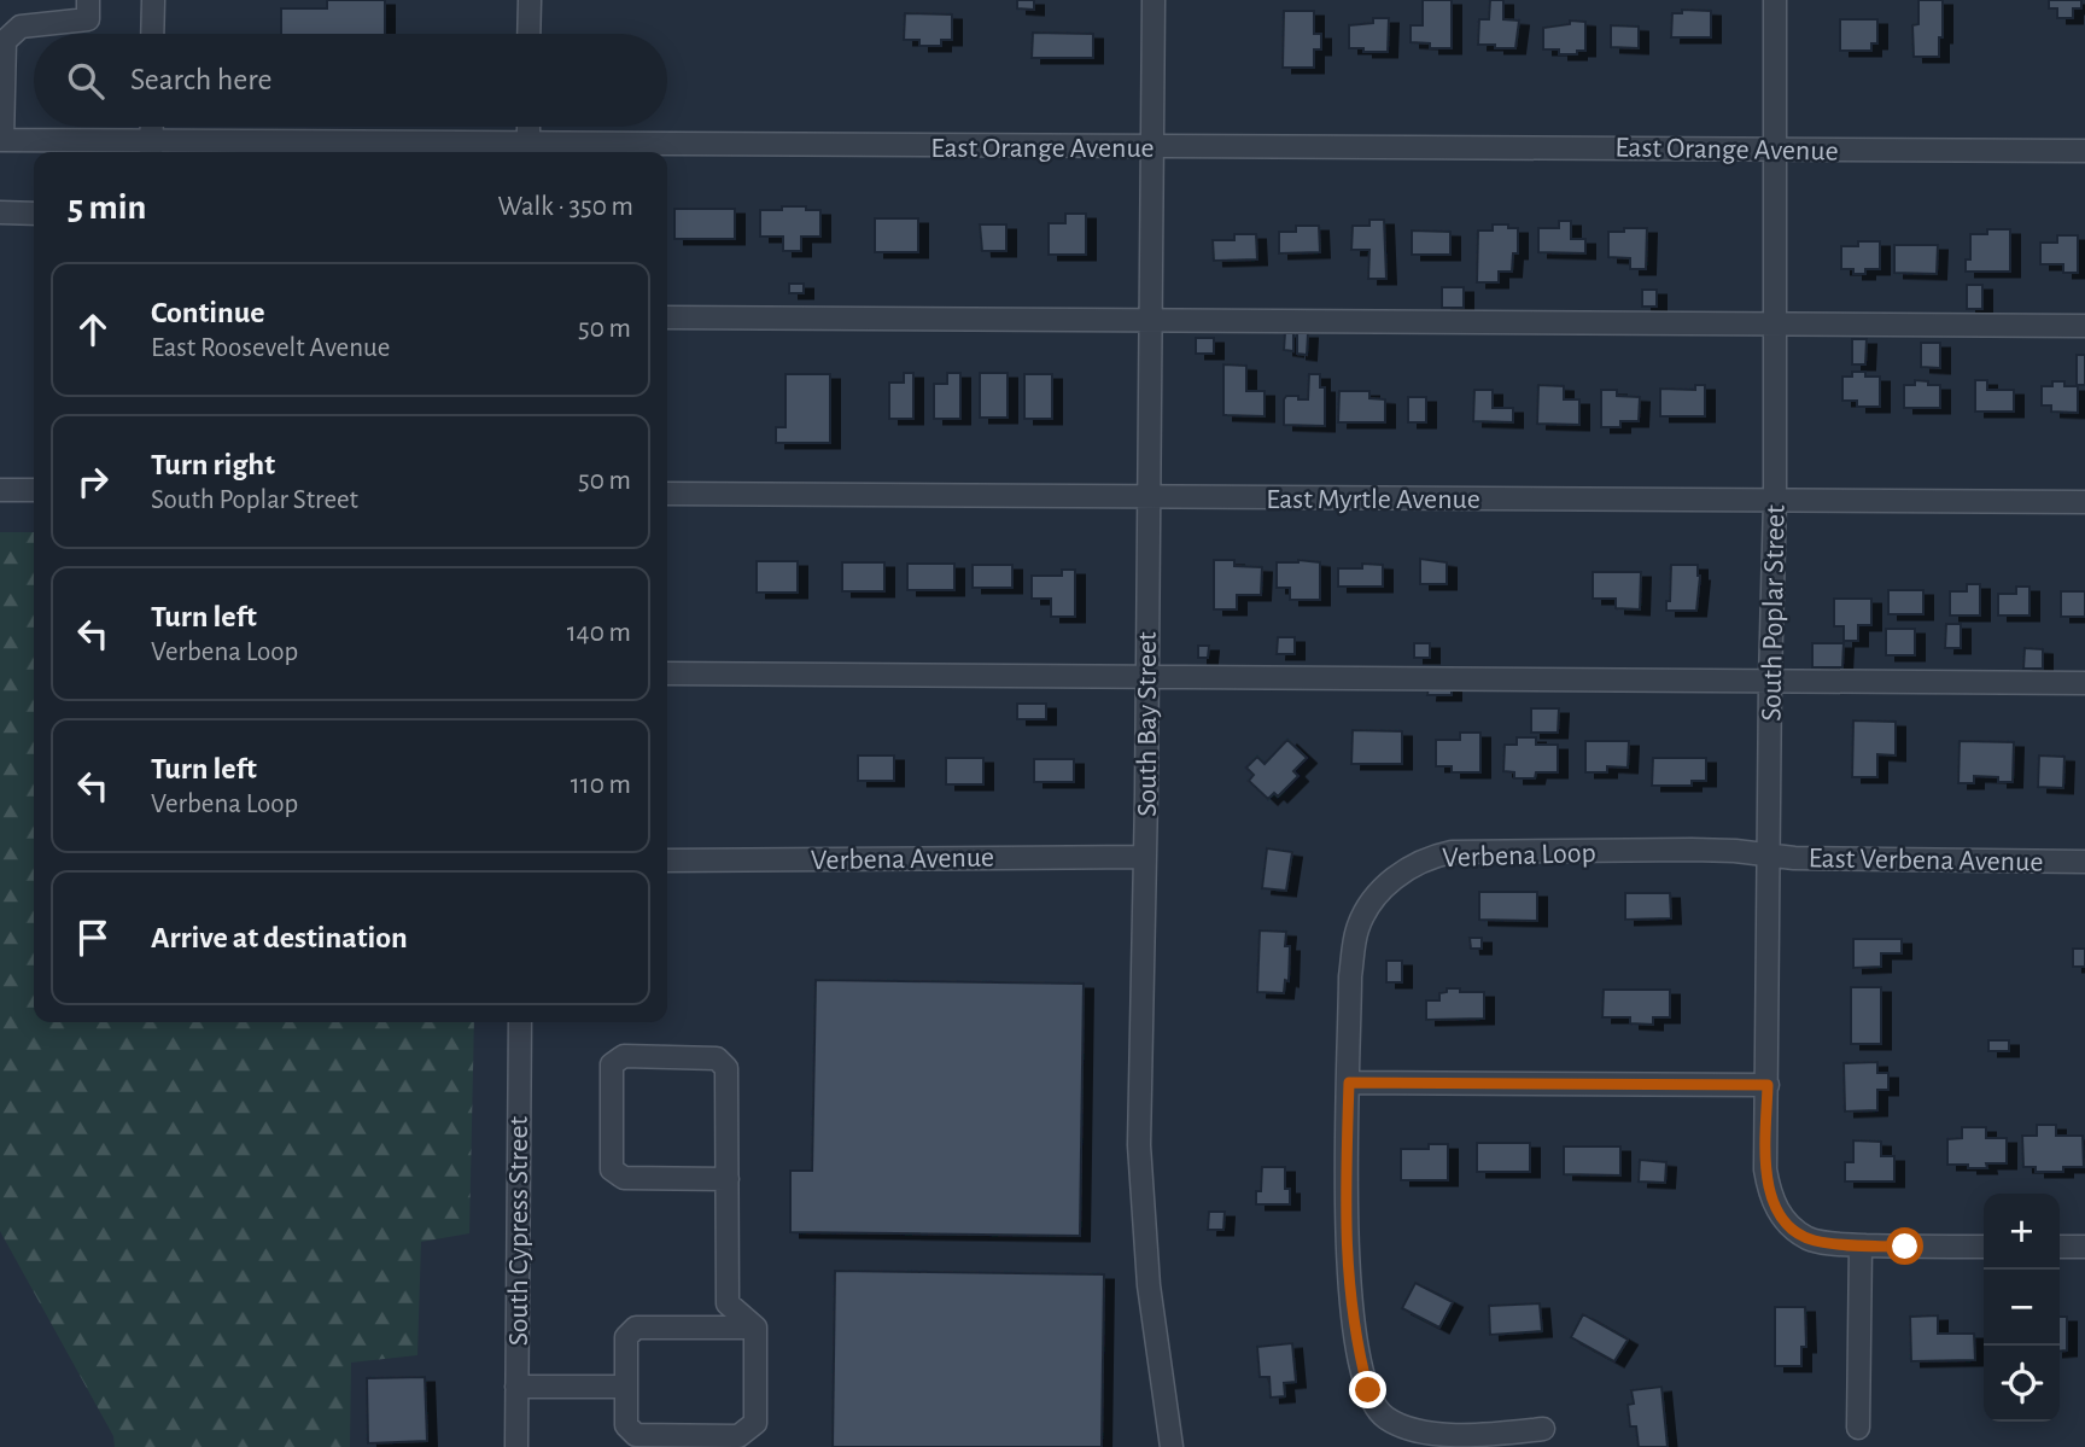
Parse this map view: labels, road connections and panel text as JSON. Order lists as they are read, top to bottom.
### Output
{
  "streets": {
    "street": [
      "East Orange Avenue",
      "East Myrtle Avenue",
      "South Poplar Street",
      "South Bay Street",
      "Verbena Loop",
      "Verbena Avenue",
      "East Verbena Avenue",
      "South Cypress Street"
    ]
  },
  "crossings": [
    ["East Orange Avenue", "South Poplar Street"],
    ["East Orange Avenue", "South Bay Street"],
    ["East Myrtle Avenue", "South Poplar Street"],
    ["East Myrtle Avenue", "South Bay Street"],
    ["South Poplar Street", "Verbena Loop"],
    ["South Poplar Street", "East Verbena Avenue"],
    ["South Bay Street", "Verbena Avenue"],
    ["Verbena Loop", "East Verbena Avenue"]
  ],
  "page": {
    "search": "Search here",
    "heading": ["5 min", "Walk · 350 m"],
    "list": [
      ["Continue", "East Roosevelt Avenue", "50 m"],
      ["Turn right", "South Poplar Street", "50 m"],
      ["Turn left", "Verbena Loop", "140 m"],
      ["Turn left", "Verbena Loop", "110 m"],
      "Arrive at destination"
    ],
    "map_buttons": ["+", "−"]
  }
}
